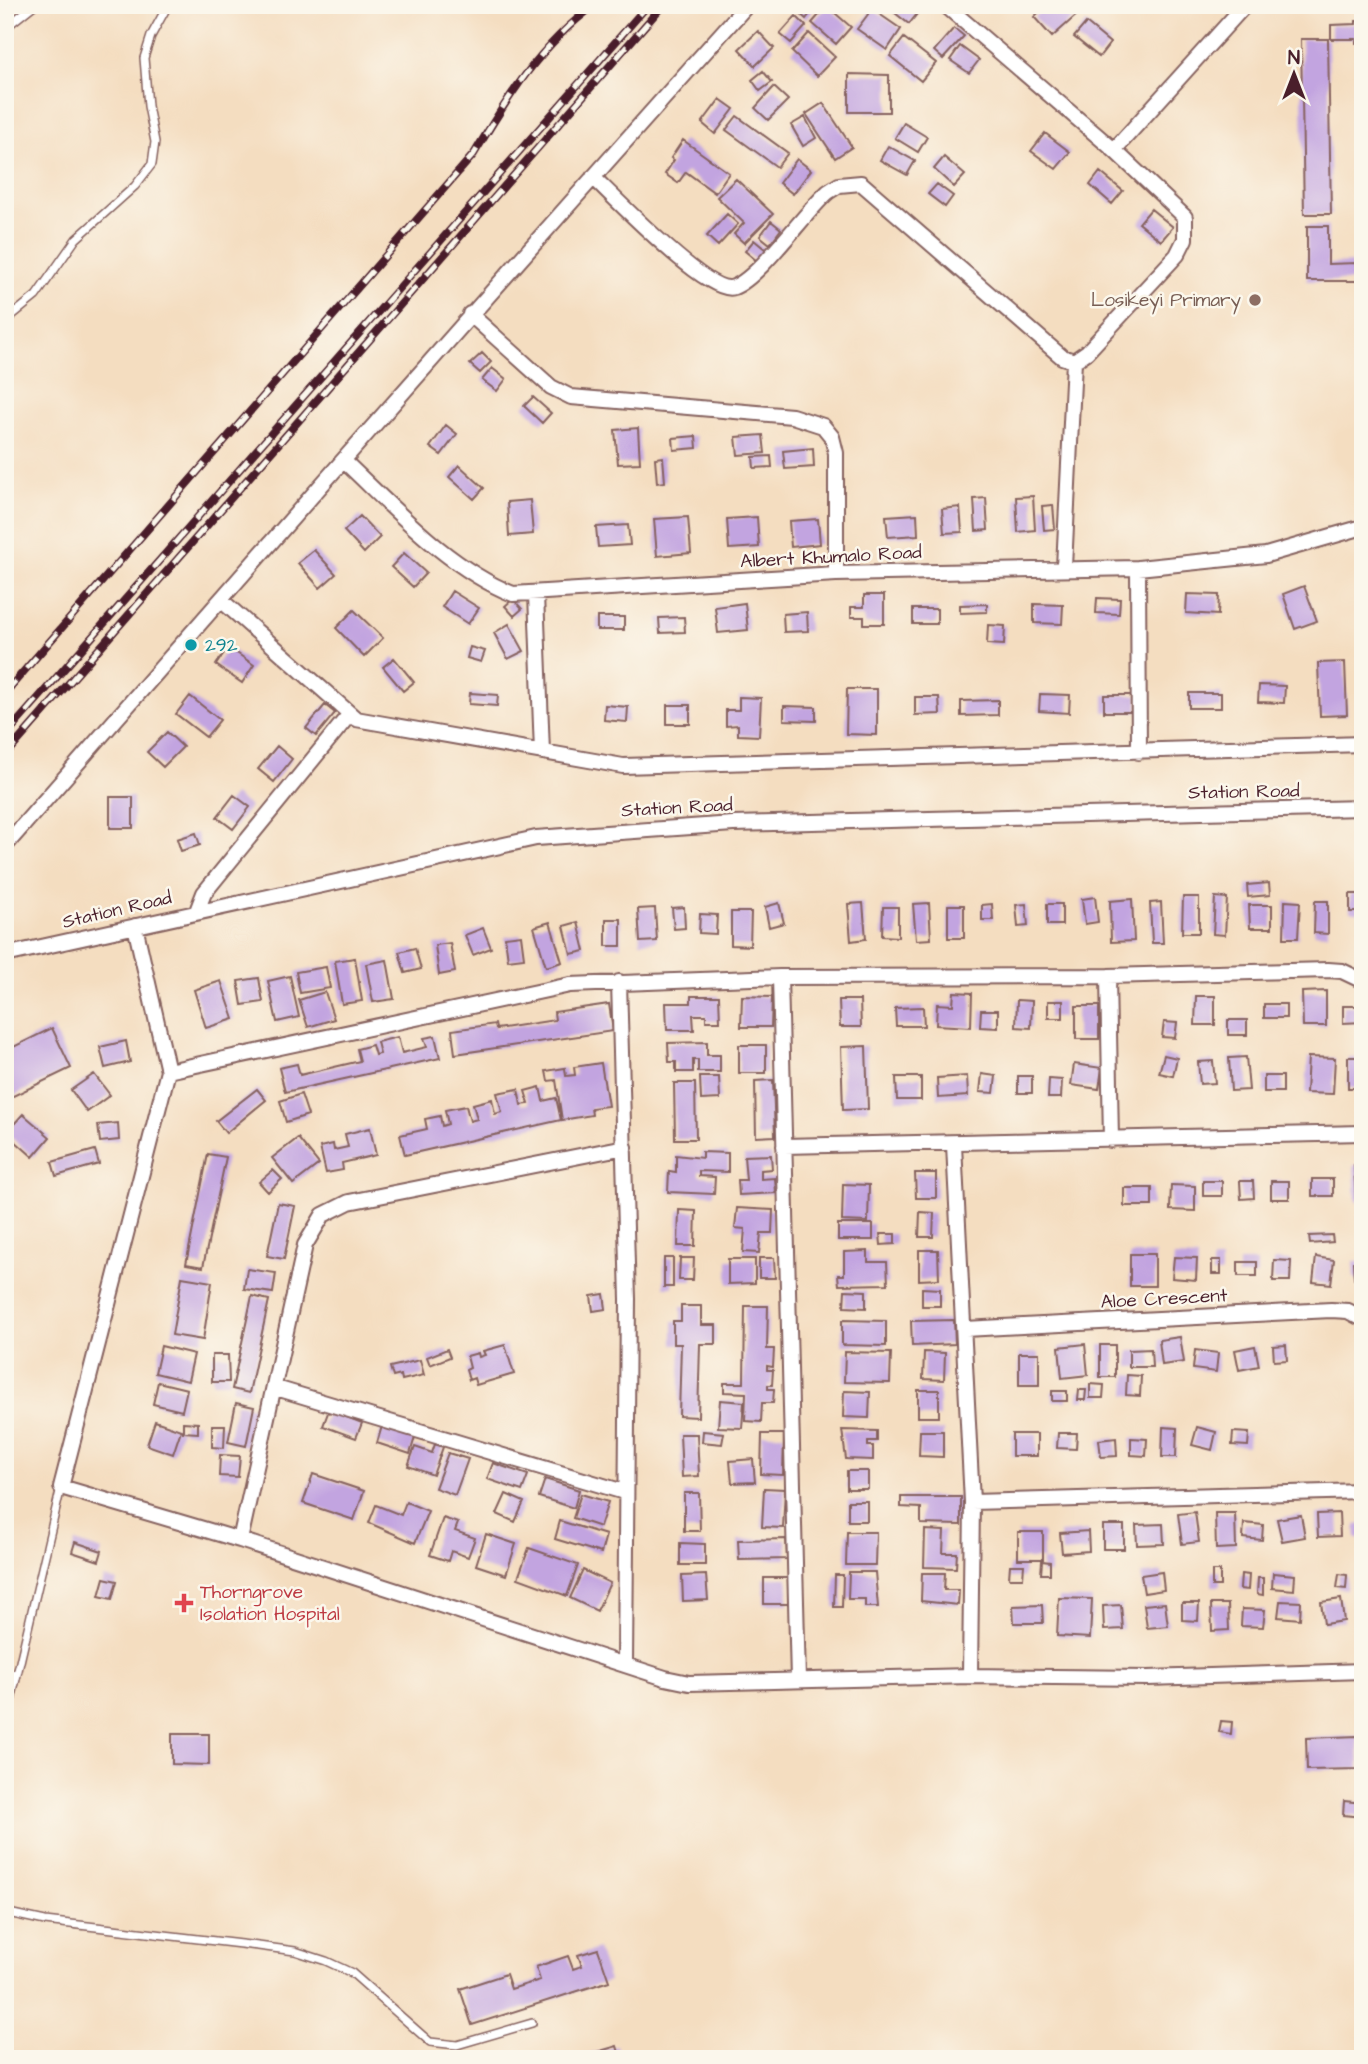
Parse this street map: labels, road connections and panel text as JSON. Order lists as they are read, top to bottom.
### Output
{
  "streets": {
    "street": ["Albert Khumalo Road", "Station Road", "Aloe Crescent"]
  },
  "places": {
    "other": ["Losikeyi Primary", "292"],
    "health": ["Thorngrove Isolation Hospital"]
  },
  "north": "top"
}
